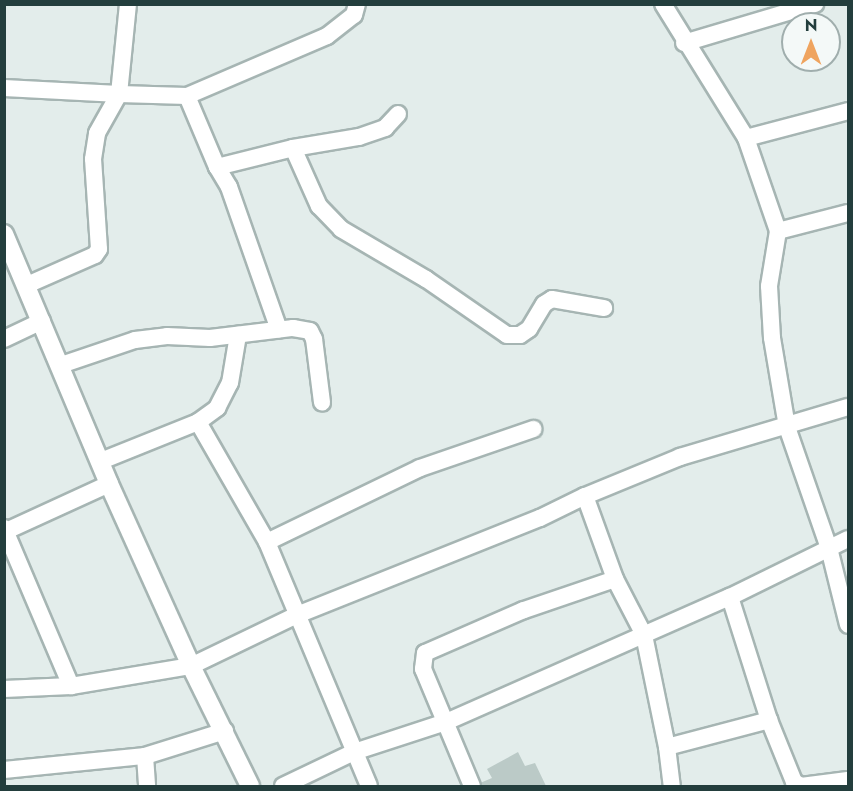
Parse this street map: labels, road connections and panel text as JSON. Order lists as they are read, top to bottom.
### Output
{
  "north": "top"
}
